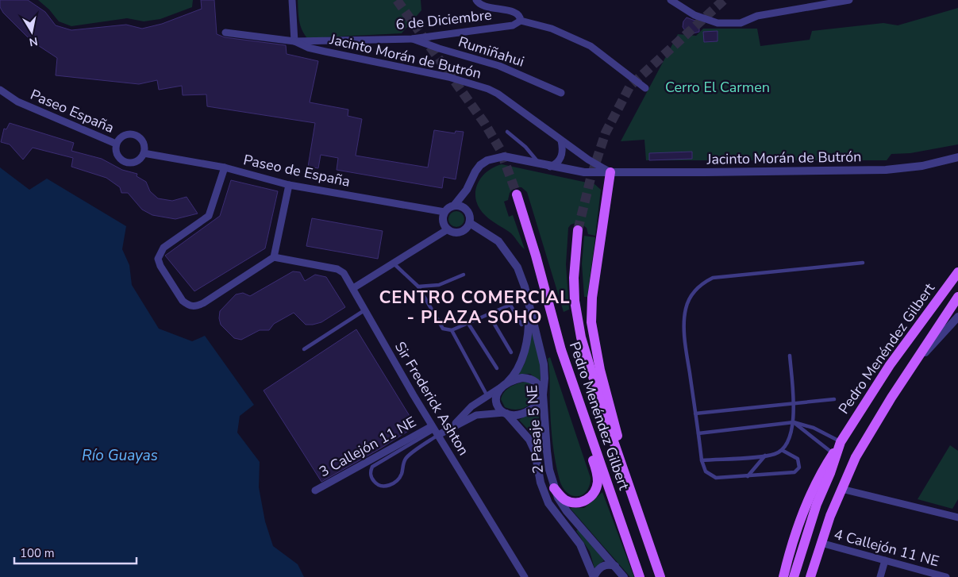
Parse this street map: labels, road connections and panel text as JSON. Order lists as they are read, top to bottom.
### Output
{
  "streets": {
    "main road": ["Pedro Menéndez Gilbert"],
    "street": [
      "6 de Diciembre",
      "Rumiñahui",
      "Jacinto Morán de Butrón",
      "Paseo España",
      "Paseo de España",
      "Sir Frederick Ashton",
      "2 Pasaje 5 NE",
      "3 Callejón 11 NE",
      "4 Callejón 11 NE"
    ]
  },
  "crossings": [
    ["6 de Diciembre", "Rumiñahui"],
    ["6 de Diciembre", "Jacinto Morán de Butrón"],
    ["Jacinto Morán de Butrón", "Paseo de España"],
    ["Jacinto Morán de Butrón", "2 Pasaje 5 NE"],
    ["Paseo España", "Paseo de España"],
    ["Paseo de España", "2 Pasaje 5 NE"],
    ["Pedro Menéndez Gilbert", "4 Callejón 11 NE"],
    ["Sir Frederick Ashton", "3 Callejón 11 NE"],
    ["2 Pasaje 5 NE", "3 Callejón 11 NE"]
  ],
  "districts": ["CENTRO COMERCIAL - PLAZA SOHO"],
  "water": ["Río Guayas"],
  "parks": ["Cerro El Carmen"],
  "scale_bar": "100 m",
  "north": "bottom"
}
